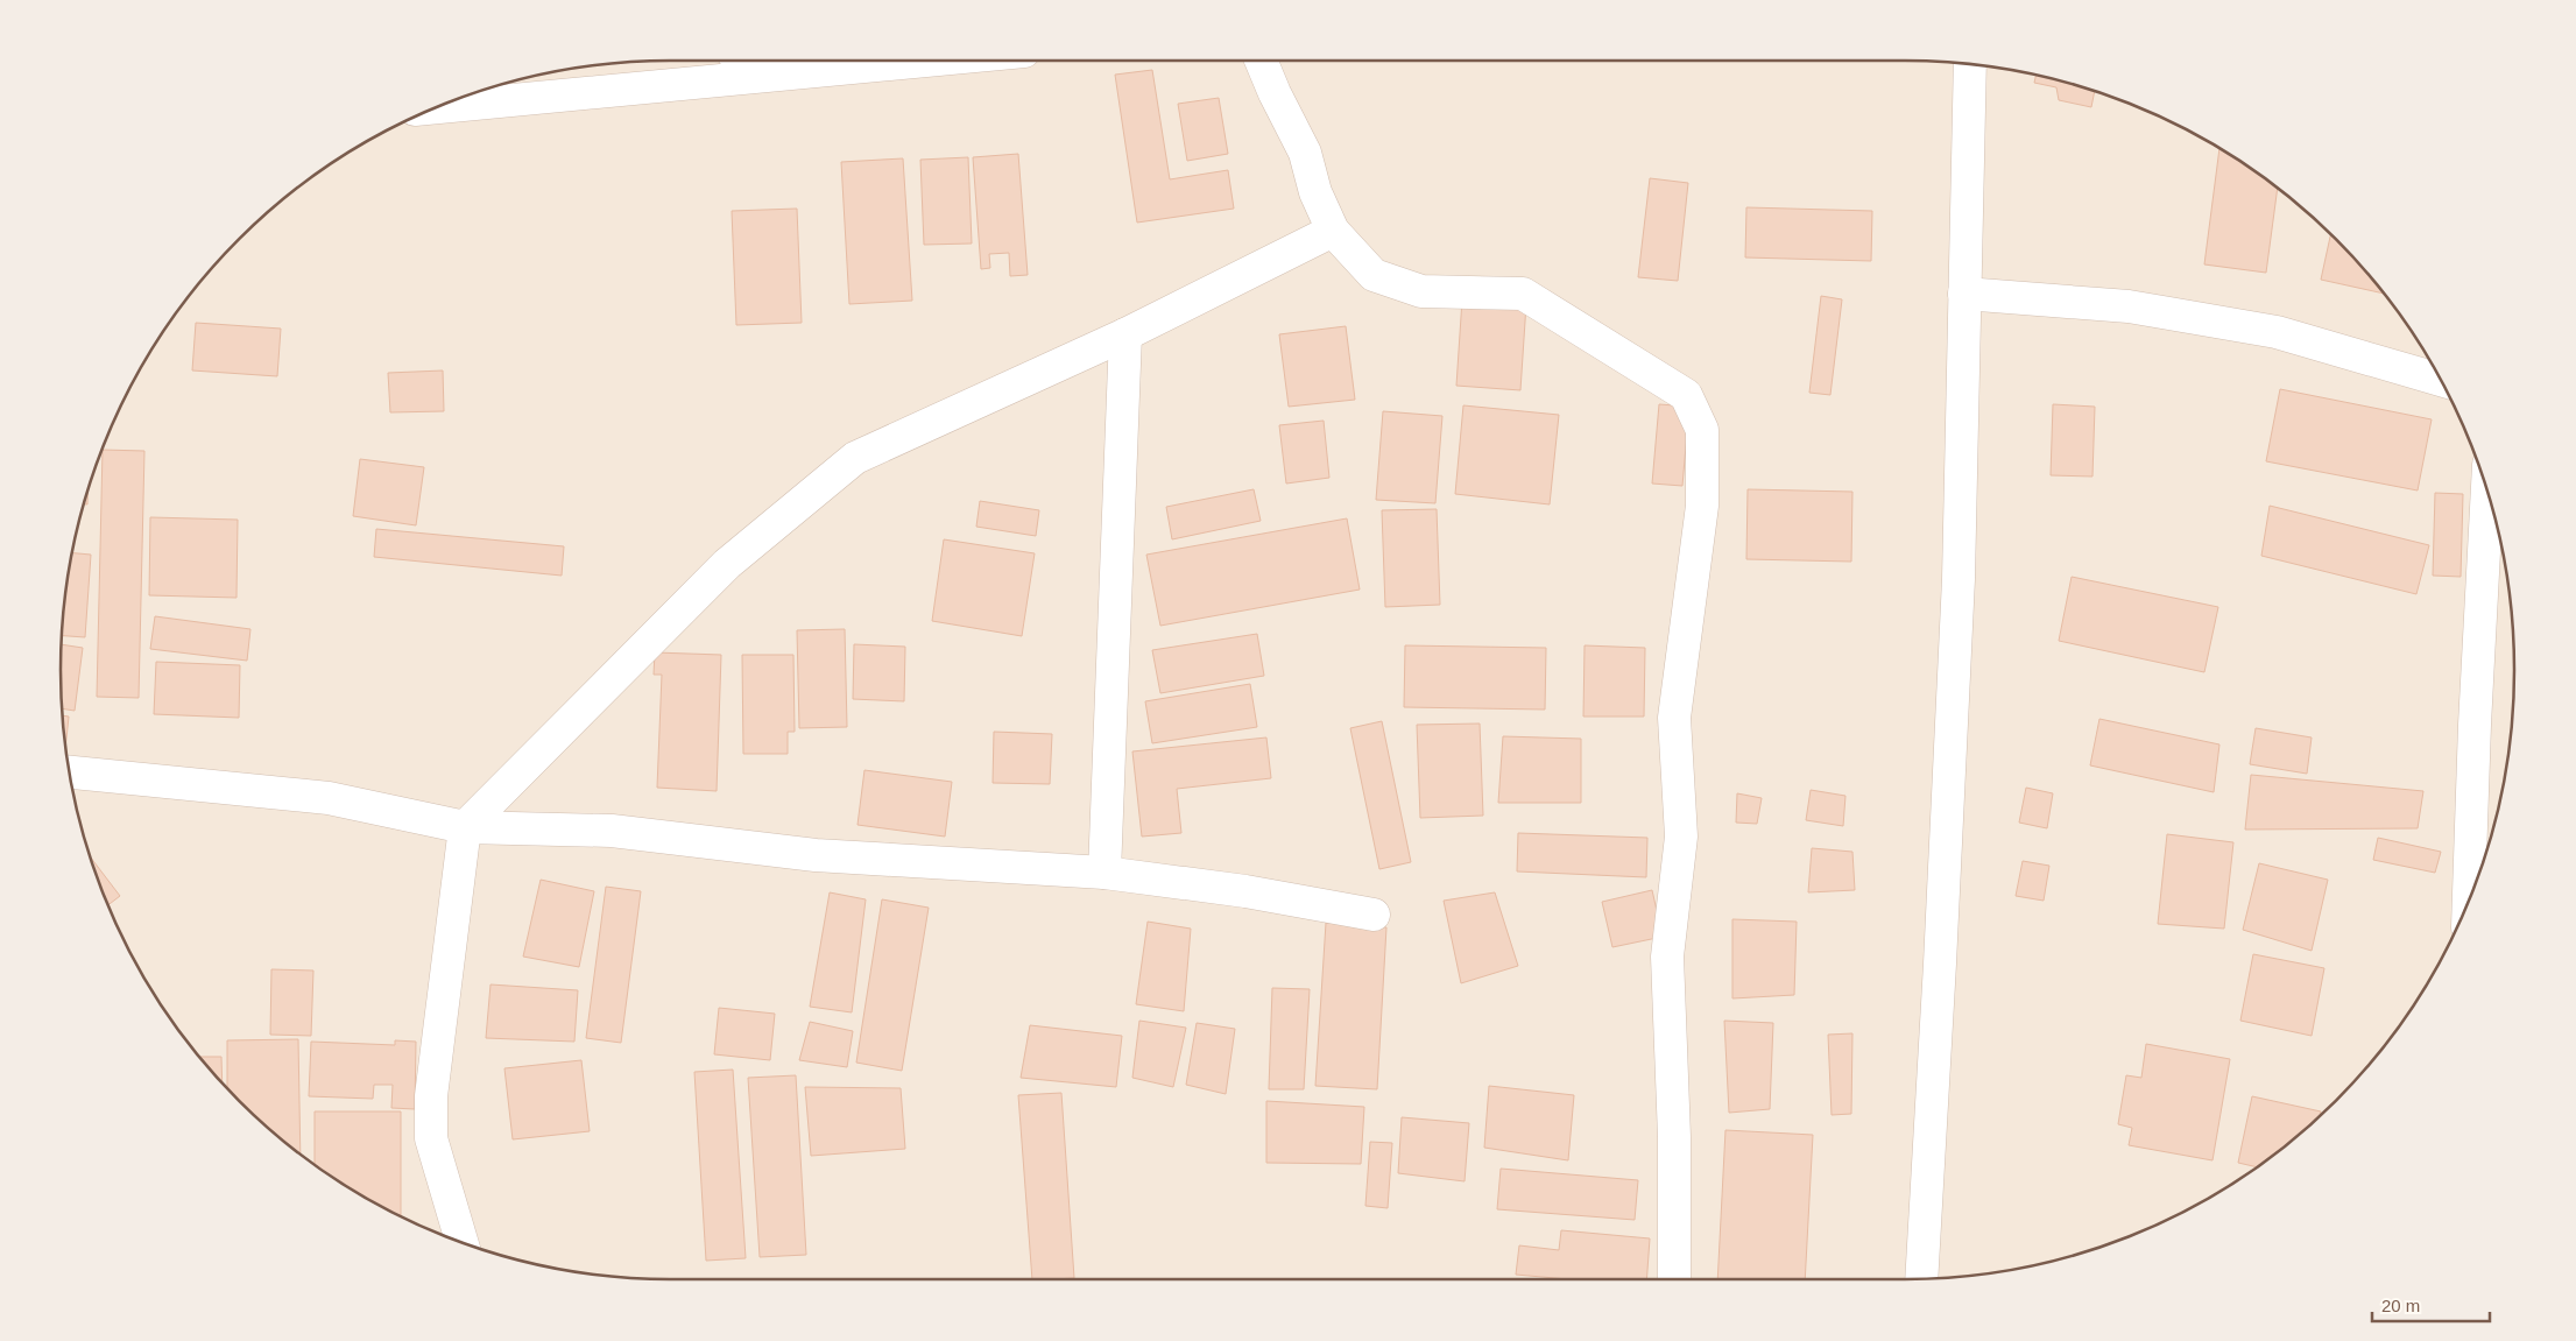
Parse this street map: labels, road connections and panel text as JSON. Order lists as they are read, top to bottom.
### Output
{
  "scale_bar": "20 m"
}
